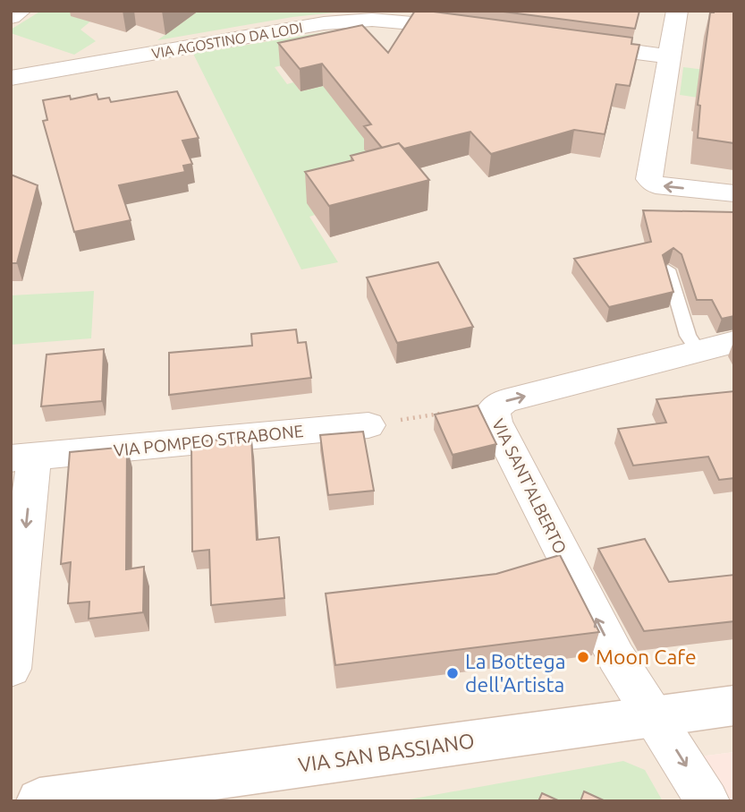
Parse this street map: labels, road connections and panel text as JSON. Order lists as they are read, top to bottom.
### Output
{
  "streets": {
    "street": [
      "VIA AGOSTINO DA LODI",
      "VIA POMPEO STRABONE",
      "VIA SANT'ALBERTO",
      "VIA SAN BASSIANO"
    ]
  },
  "crossings": [
    ["VIA SANT'ALBERTO", "VIA SAN BASSIANO"]
  ],
  "places": ["Moon Cafe", "La Bottega dell'Artista"]
}
